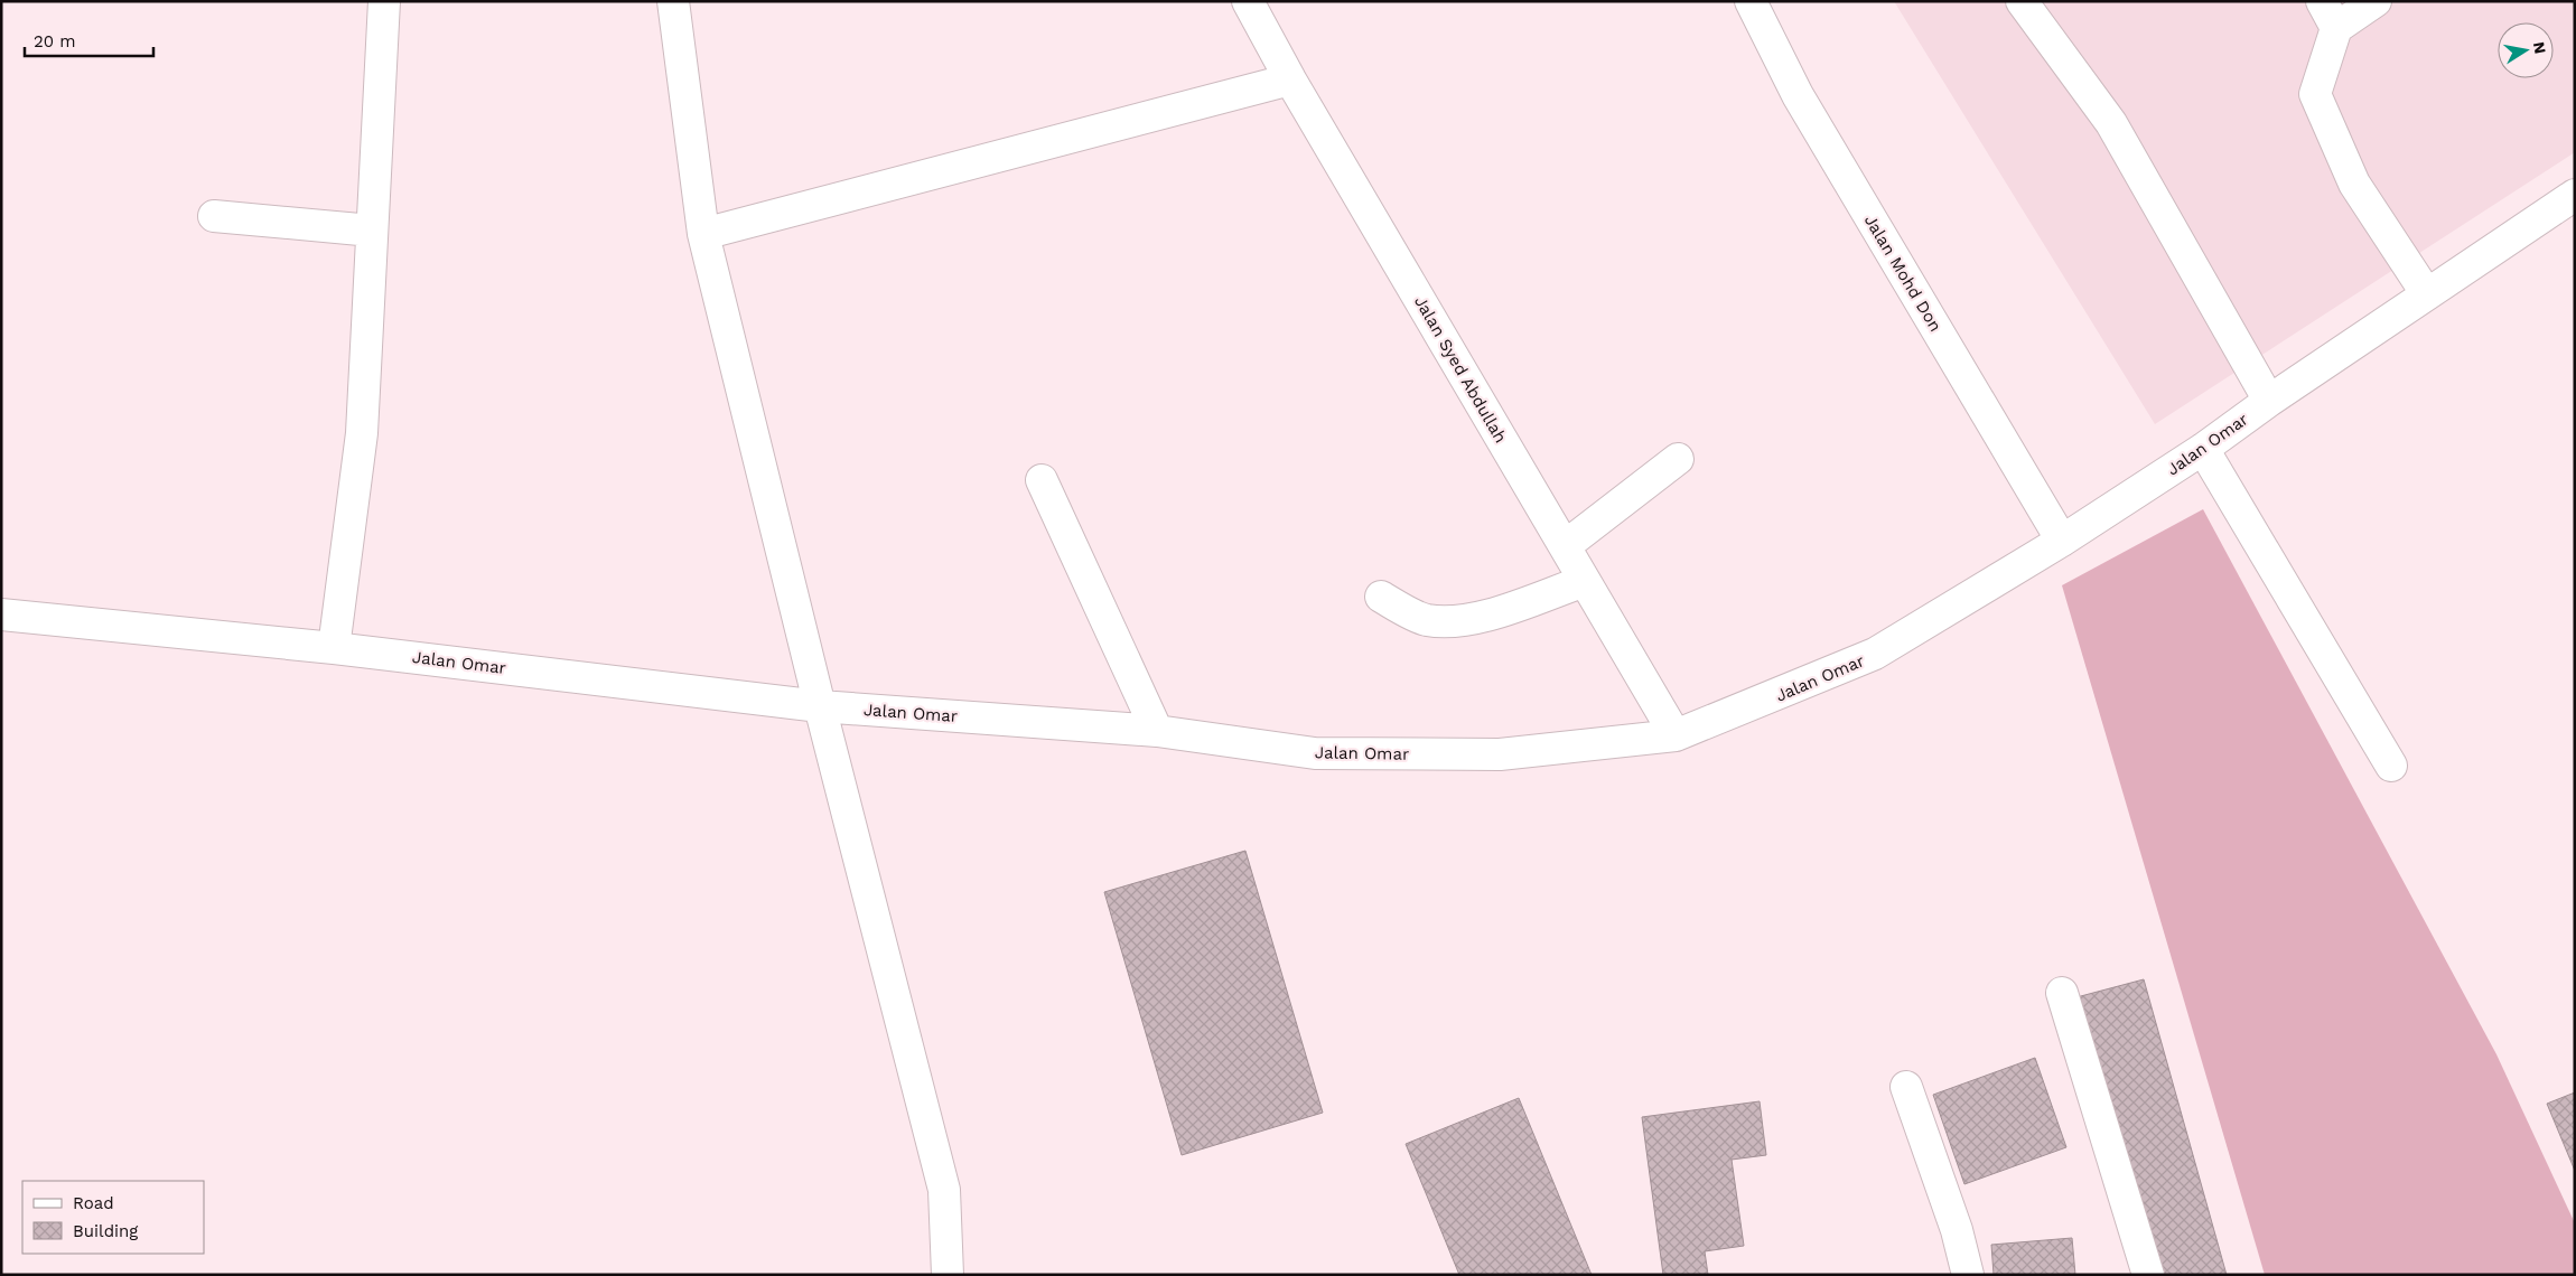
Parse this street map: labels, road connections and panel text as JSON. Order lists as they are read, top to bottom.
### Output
{
  "streets": {
    "street": ["Jalan Mohd Don", "Jalan Syed Abdullah", "Jalan Omar"]
  },
  "crossings": [
    ["Jalan Mohd Don", "Jalan Omar"],
    ["Jalan Syed Abdullah", "Jalan Omar"]
  ],
  "legend": ["Road", "Building"],
  "scale_bar": "20 m",
  "north": "right"
}
